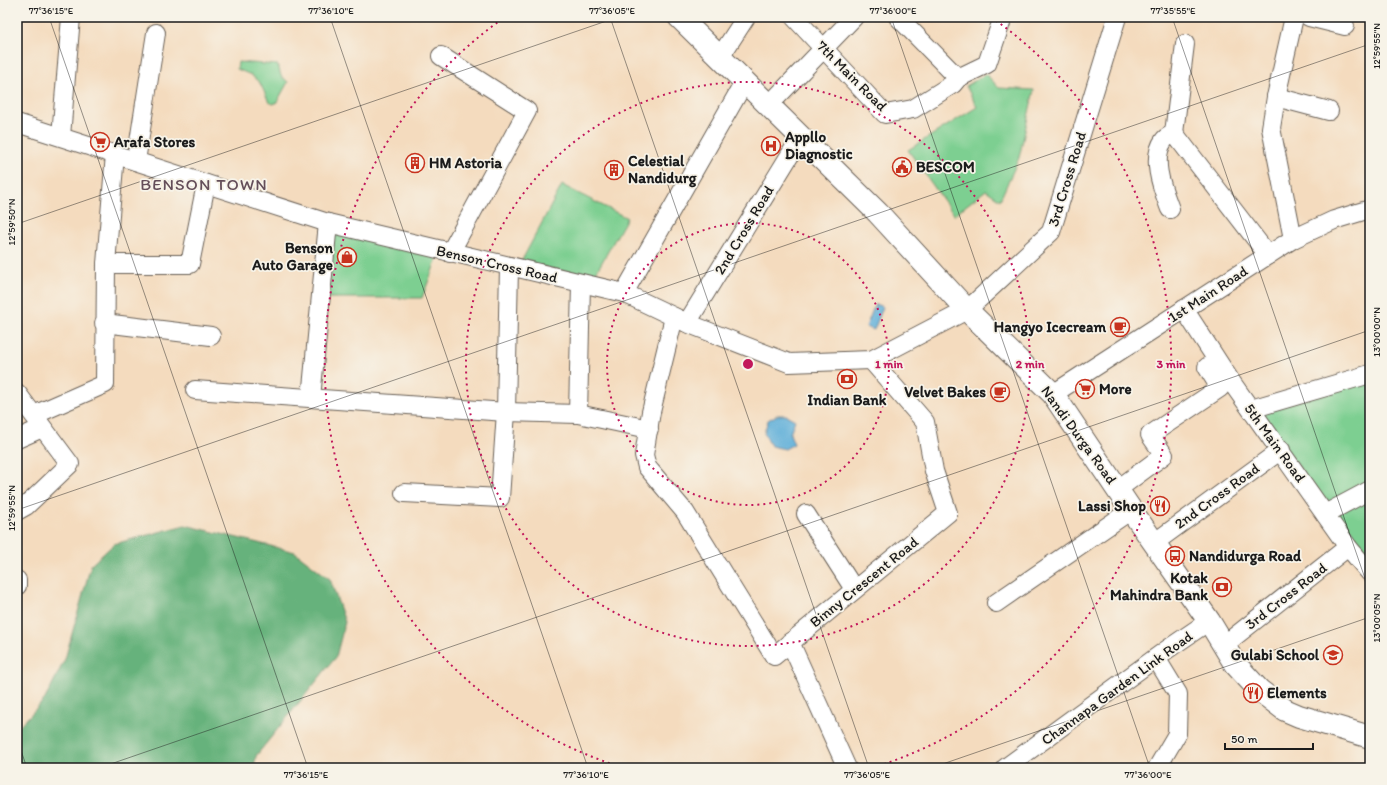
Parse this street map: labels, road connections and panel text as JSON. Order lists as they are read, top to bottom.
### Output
{
  "streets": {
    "main road": ["Nandi Durga Road"],
    "street": [
      "7th Main Road",
      "3rd Cross Road",
      "2nd Cross Road",
      "Benson Cross Road",
      "1st Main Road",
      "5th Main Road",
      "Binny Crescent Road",
      "Channapa Garden Link Road"
    ]
  },
  "crossings": [
    ["3rd Cross Road", "Benson Cross Road"],
    ["3rd Cross Road", "Nandi Durga Road"],
    ["3rd Cross Road", "5th Main Road"],
    ["2nd Cross Road", "Benson Cross Road"],
    ["2nd Cross Road", "Nandi Durga Road"],
    ["2nd Cross Road", "5th Main Road"],
    ["2nd Cross Road", "Binny Crescent Road"],
    ["Benson Cross Road", "Nandi Durga Road"],
    ["Benson Cross Road", "Binny Crescent Road"],
    ["1st Main Road", "Nandi Durga Road"],
    ["1st Main Road", "5th Main Road"],
    ["Nandi Durga Road", "Channapa Garden Link Road"]
  ],
  "districts": ["BENSON TOWN"],
  "places": {
    "supermarket": ["Arafa Stores", "More"],
    "hospital": ["Appllo Diagnostic"],
    "building": ["HM Astoria", "Celestial Nandidurg"],
    "public building": ["BESCOM"],
    "shop": ["Benson Auto Garage"],
    "cafe": ["Hangyo Icecream", "Velvet Bakes"],
    "bank": ["Indian Bank", "Kotak Mahindra Bank"],
    "restaurant": ["Lassi Shop", "Elements"],
    "bus stop": ["Nandidurga Road"],
    "school or university": ["Gulabi School"]
  },
  "scale_bar": "50 m",
  "coordinates": [
    "77°36'15\"E",
    "77°36'10\"E",
    "77°36'05\"E",
    "77°36'00\"E",
    "77°35'55\"E",
    "12°59'55\"N",
    "12°59'50\"N",
    "13°00'00\"N",
    "13°00'05\"N"
  ],
  "rings": ["1 min", "2 min", "3 min"]
}
